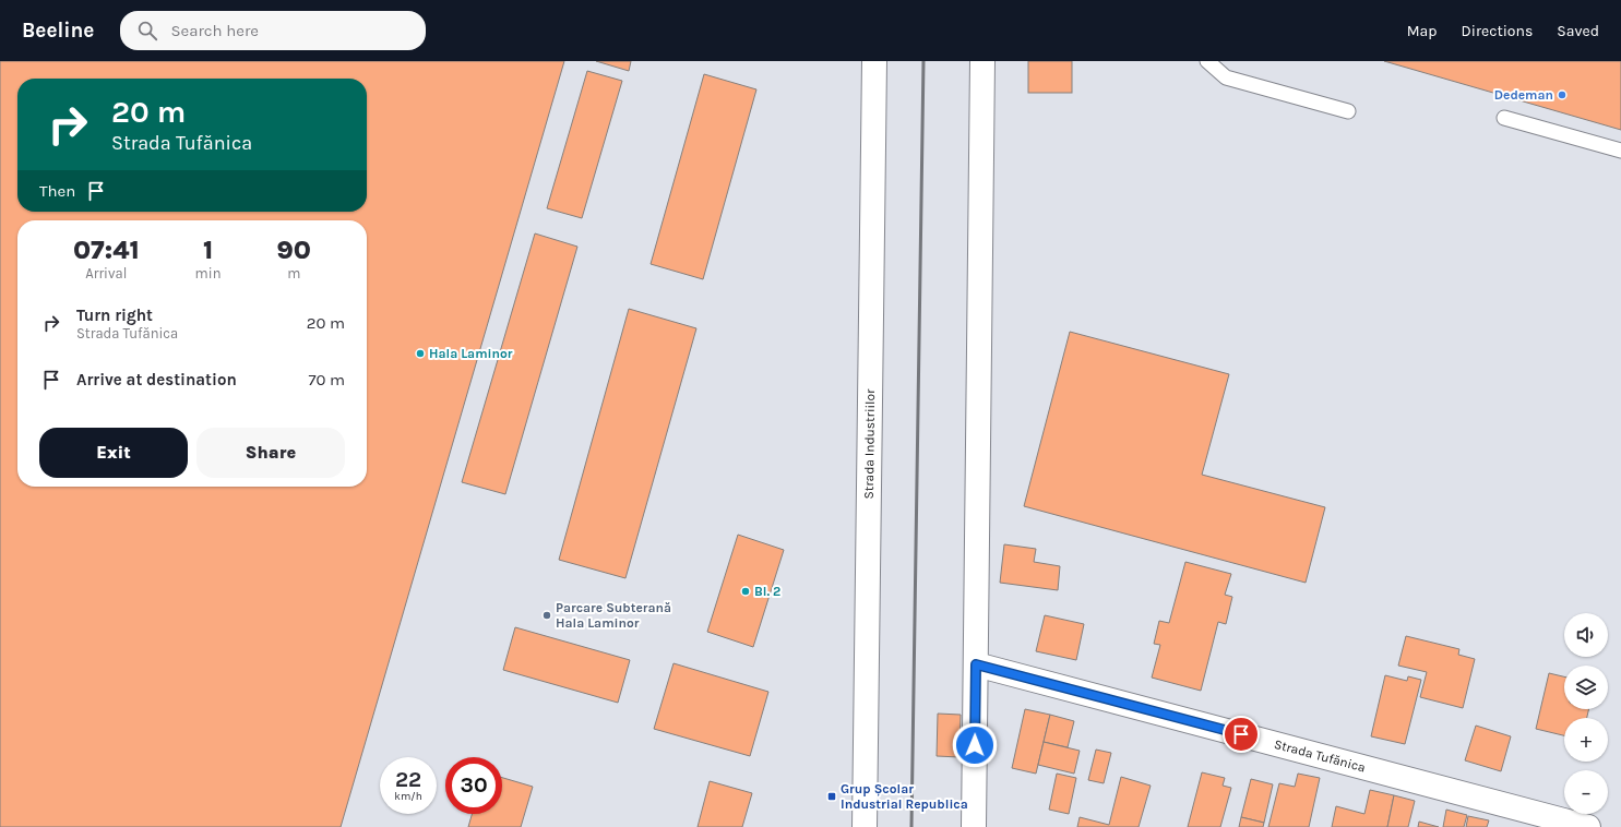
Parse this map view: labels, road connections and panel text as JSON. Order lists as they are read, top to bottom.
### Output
{
  "streets": {
    "street": ["Strada Industriilor", "Strada Tufănica"]
  },
  "places": {
    "other": [
      "Dedeman",
      "Hala Laminor",
      "Bl. 2",
      "Parcare Subterană Hala Laminor"
    ],
    "transit": ["Grup Școlar Industrial Republica"]
  },
  "page": {
    "header": "Beeline",
    "search": "Search here",
    "nav": ["Map", "Directions", "Saved"],
    "turn": ["20 m", "Strada Tufănica"],
    "then": "Then",
    "eta": [
      "07:41",
      "Arrival",
      "1",
      "min",
      "90",
      "m"
    ],
    "list": [
      {
        "name": "Turn right",
        "note": "Strada Tufănica",
        "value": "20 m"
      },
      {
        "name": "Arrive at destination",
        "value": "70 m"
      }
    ],
    "buttons": ["Exit", "Share"],
    "map_buttons": ["+", "−"],
    "speed": "22 km/h",
    "limit": "30"
  }
}
